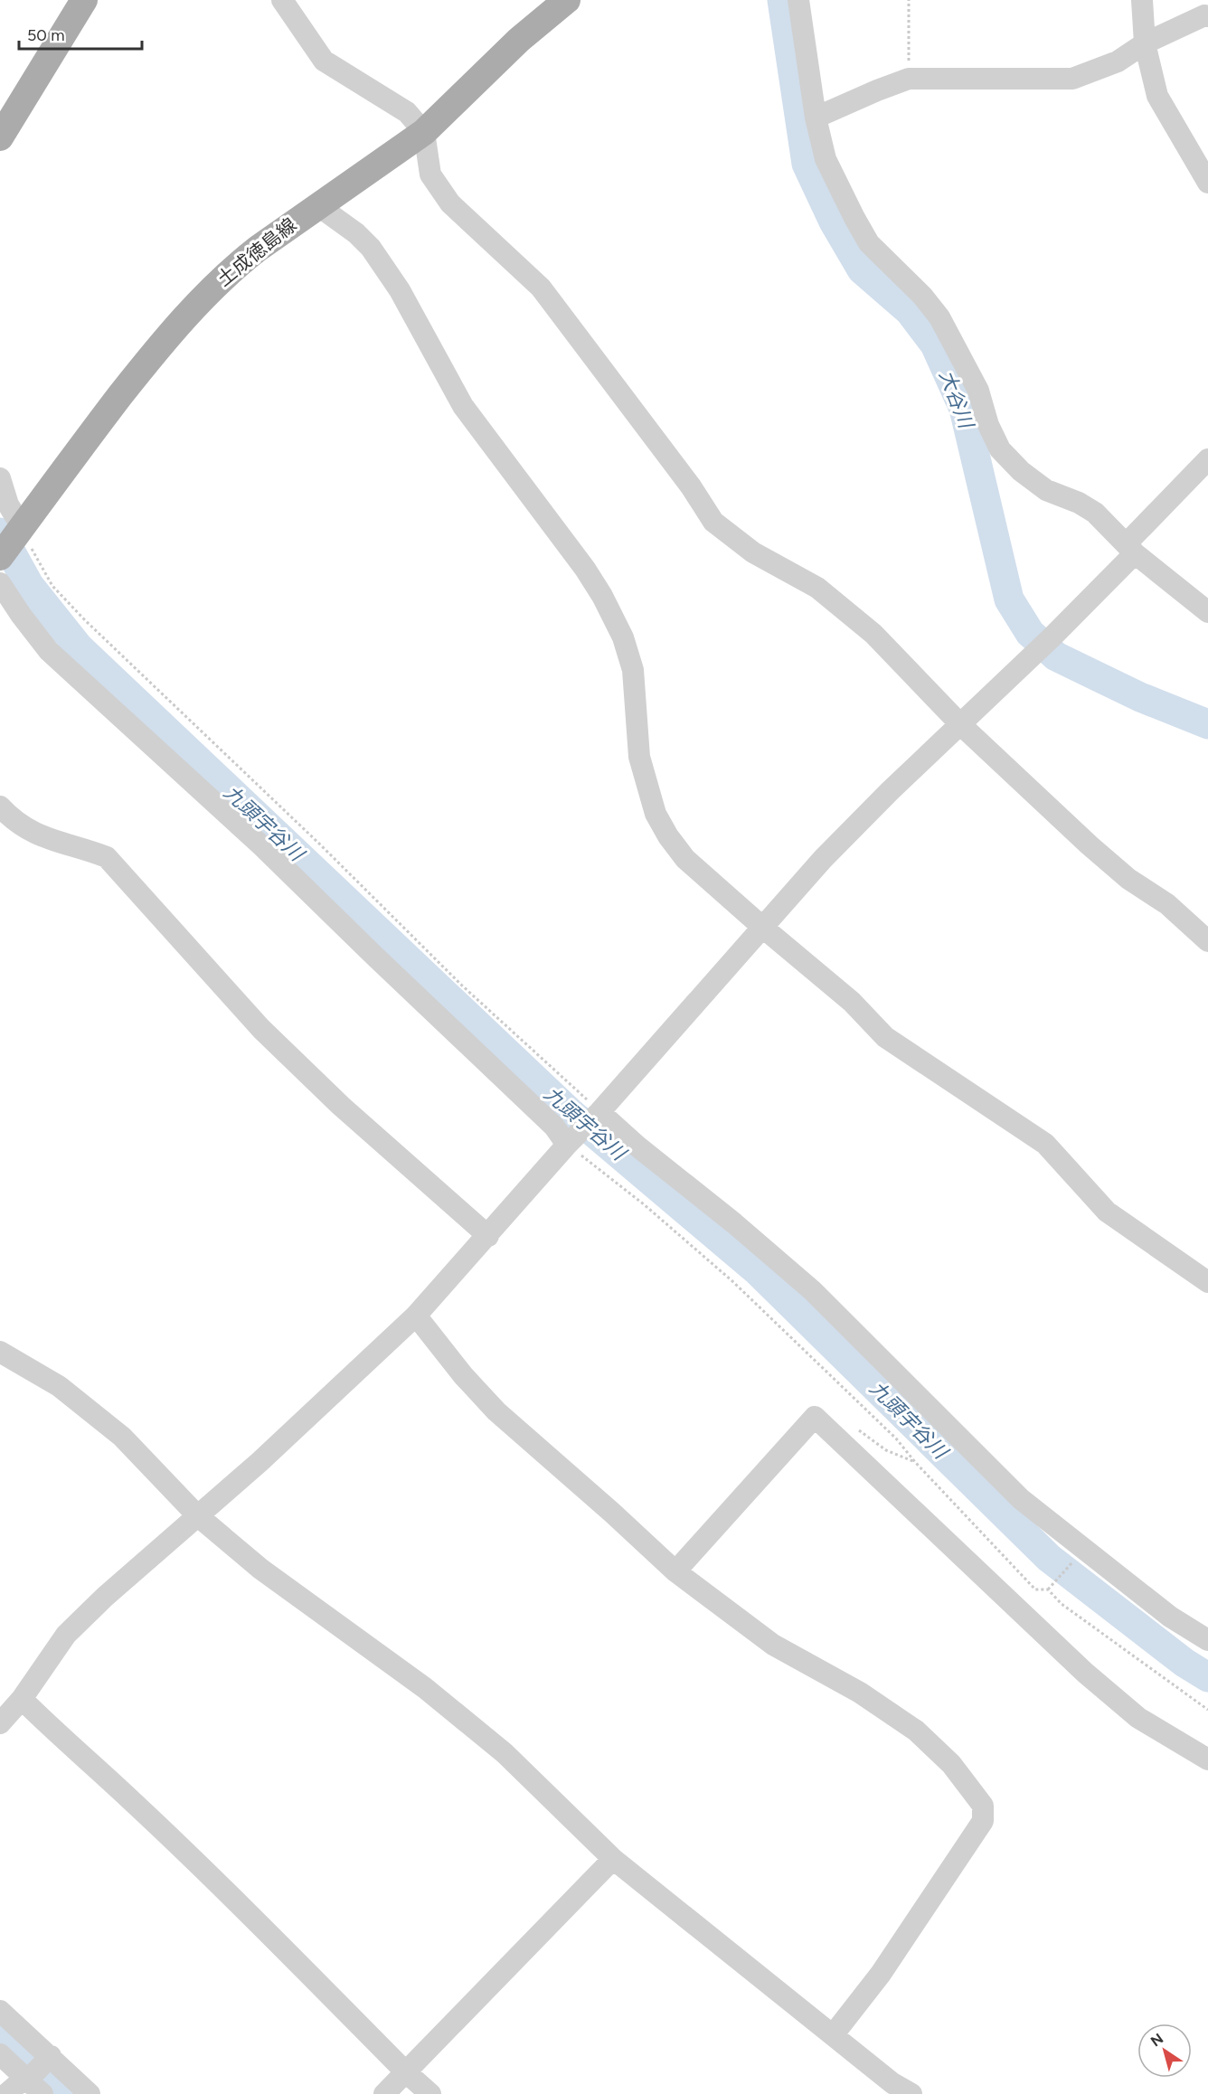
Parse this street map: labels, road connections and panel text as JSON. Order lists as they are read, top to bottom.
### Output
{
  "streets": {
    "main road": ["土成徳島線"]
  },
  "water": ["大谷川", "九頭宇谷川"],
  "scale_bar": "50 m",
  "north": "top left"
}
